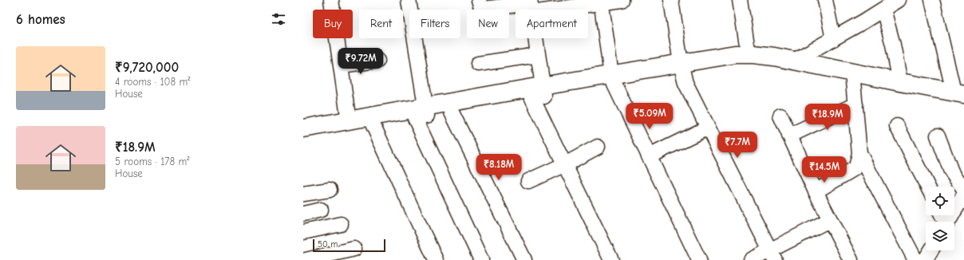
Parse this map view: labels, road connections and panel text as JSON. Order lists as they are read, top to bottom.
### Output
{
  "scale_bar": "50 m",
  "page": {
    "heading": "6 homes",
    "chip": [
      "Buy",
      "Rent",
      "Filters",
      "New",
      "Apartment"
    ],
    "list": [
      {
        "name": "₹9,720,000",
        "note": "4 rooms · 108 m² · House"
      },
      {
        "name": "₹18.9M",
        "note": "5 rooms · 178 m² · House"
      }
    ],
    "price": [
      "₹9.72M",
      "₹5.09M",
      "₹18.9M",
      "₹7.7M",
      "₹8.18M",
      "₹14.5M"
    ],
    "scale": "50 m"
  }
}
